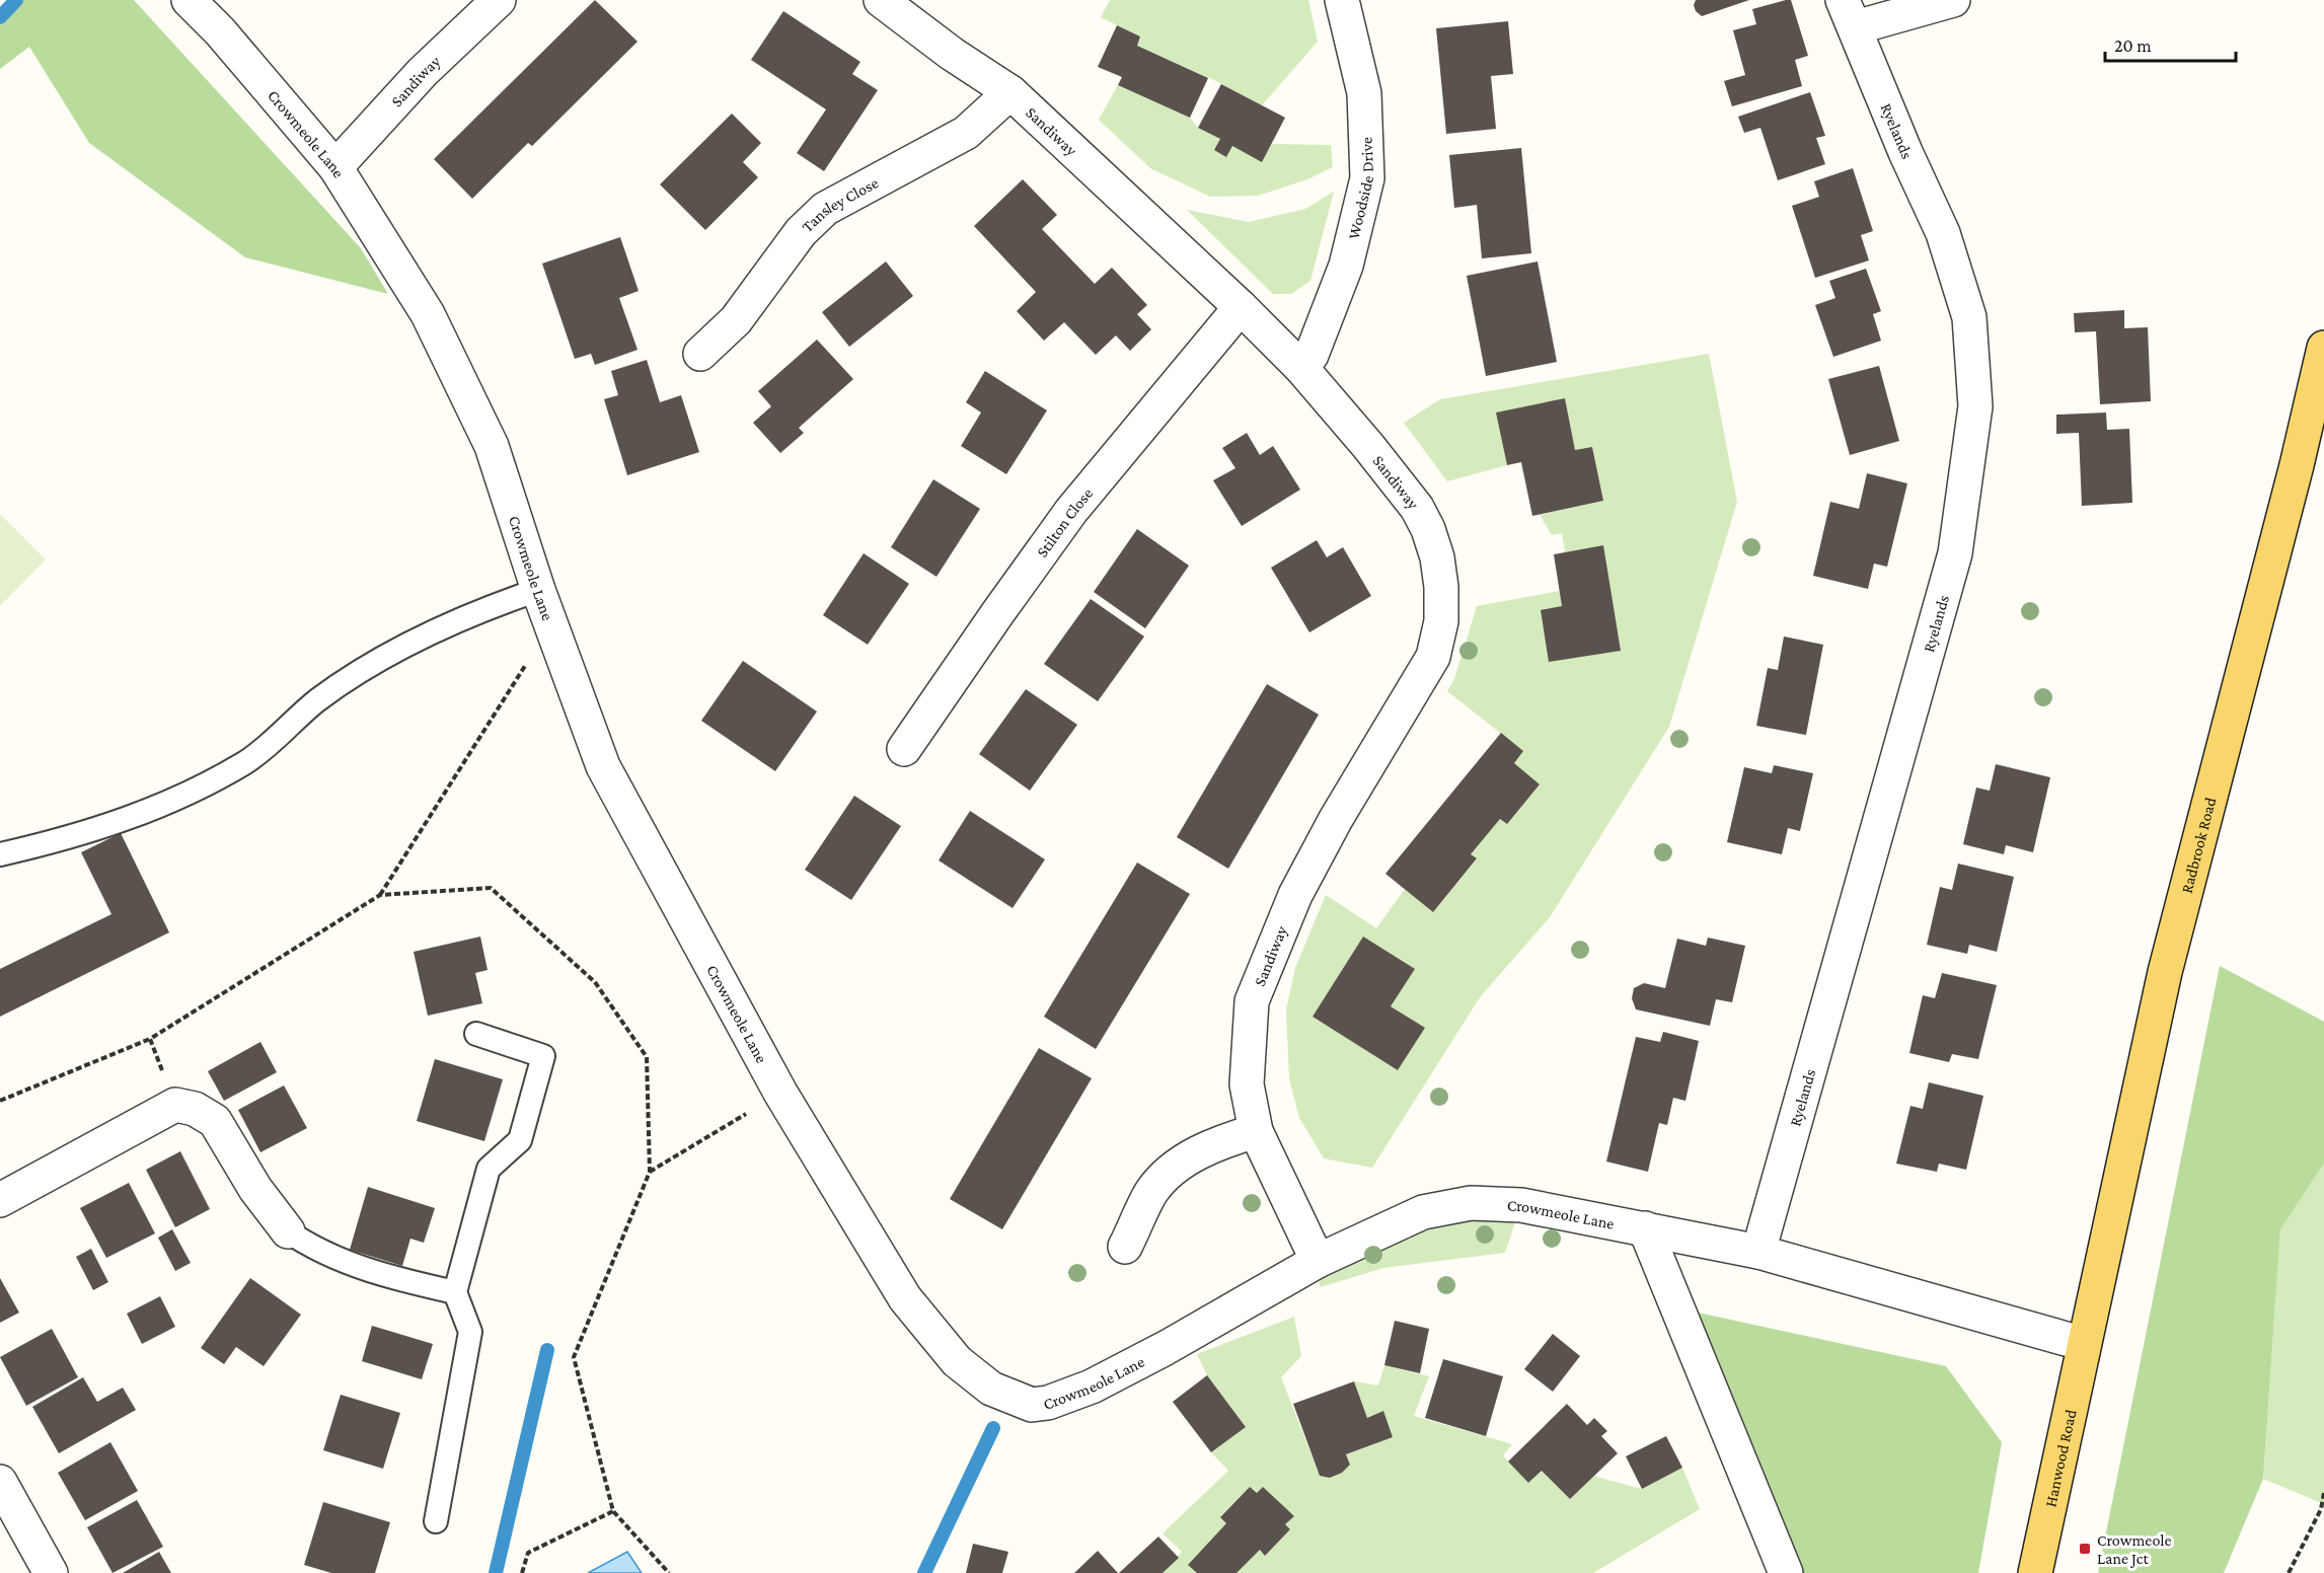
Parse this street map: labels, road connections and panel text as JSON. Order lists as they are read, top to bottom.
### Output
{
  "streets": {
    "main road": ["Radbrook Road", "Hanwood Road"],
    "street": [
      "Sandiway",
      "Ryelands",
      "Crowmeole Lane",
      "Woodside Drive",
      "Tansley Close",
      "Stilton Close"
    ]
  },
  "crossings": [
    ["Sandiway", "Crowmeole Lane"],
    ["Sandiway", "Woodside Drive"],
    ["Sandiway", "Tansley Close"],
    ["Sandiway", "Stilton Close"],
    ["Ryelands", "Crowmeole Lane"],
    ["Crowmeole Lane", "Radbrook Road"],
    ["Crowmeole Lane", "Hanwood Road"],
    ["Radbrook Road", "Hanwood Road"]
  ],
  "places": {
    "transit": ["Crowmeole Lane Jct"]
  },
  "scale_bar": "20 m"
}
